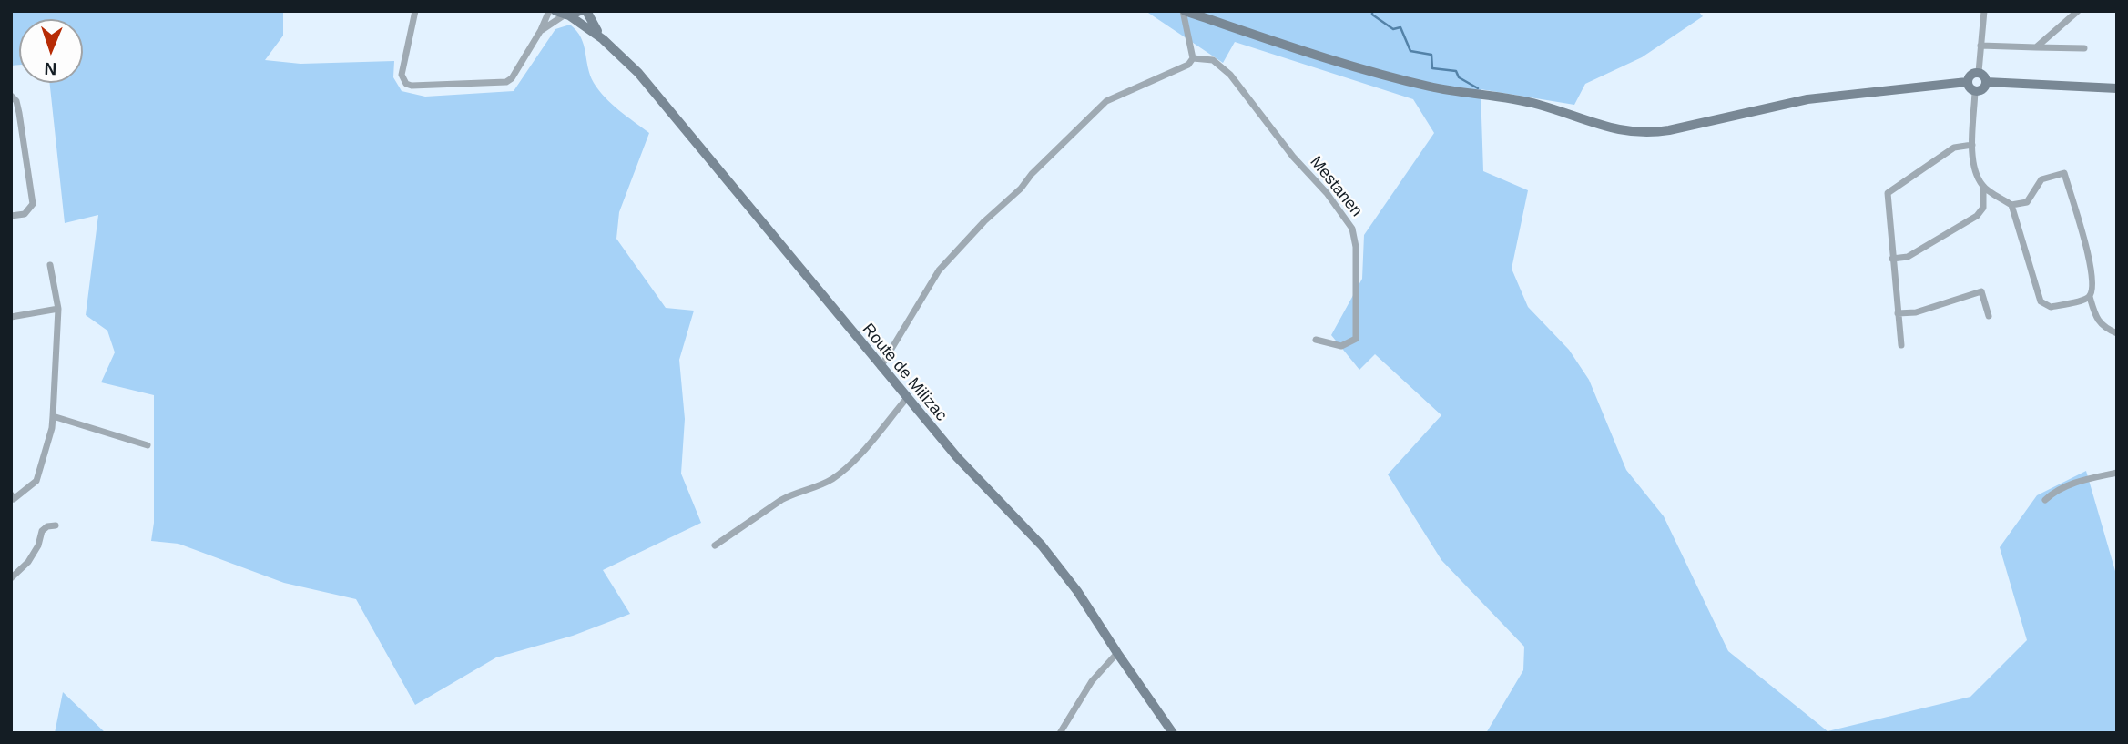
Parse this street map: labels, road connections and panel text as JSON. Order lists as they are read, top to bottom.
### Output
{
  "streets": {
    "street": ["Mestanen", "Route de Milizac"]
  },
  "north": "bottom"
}
